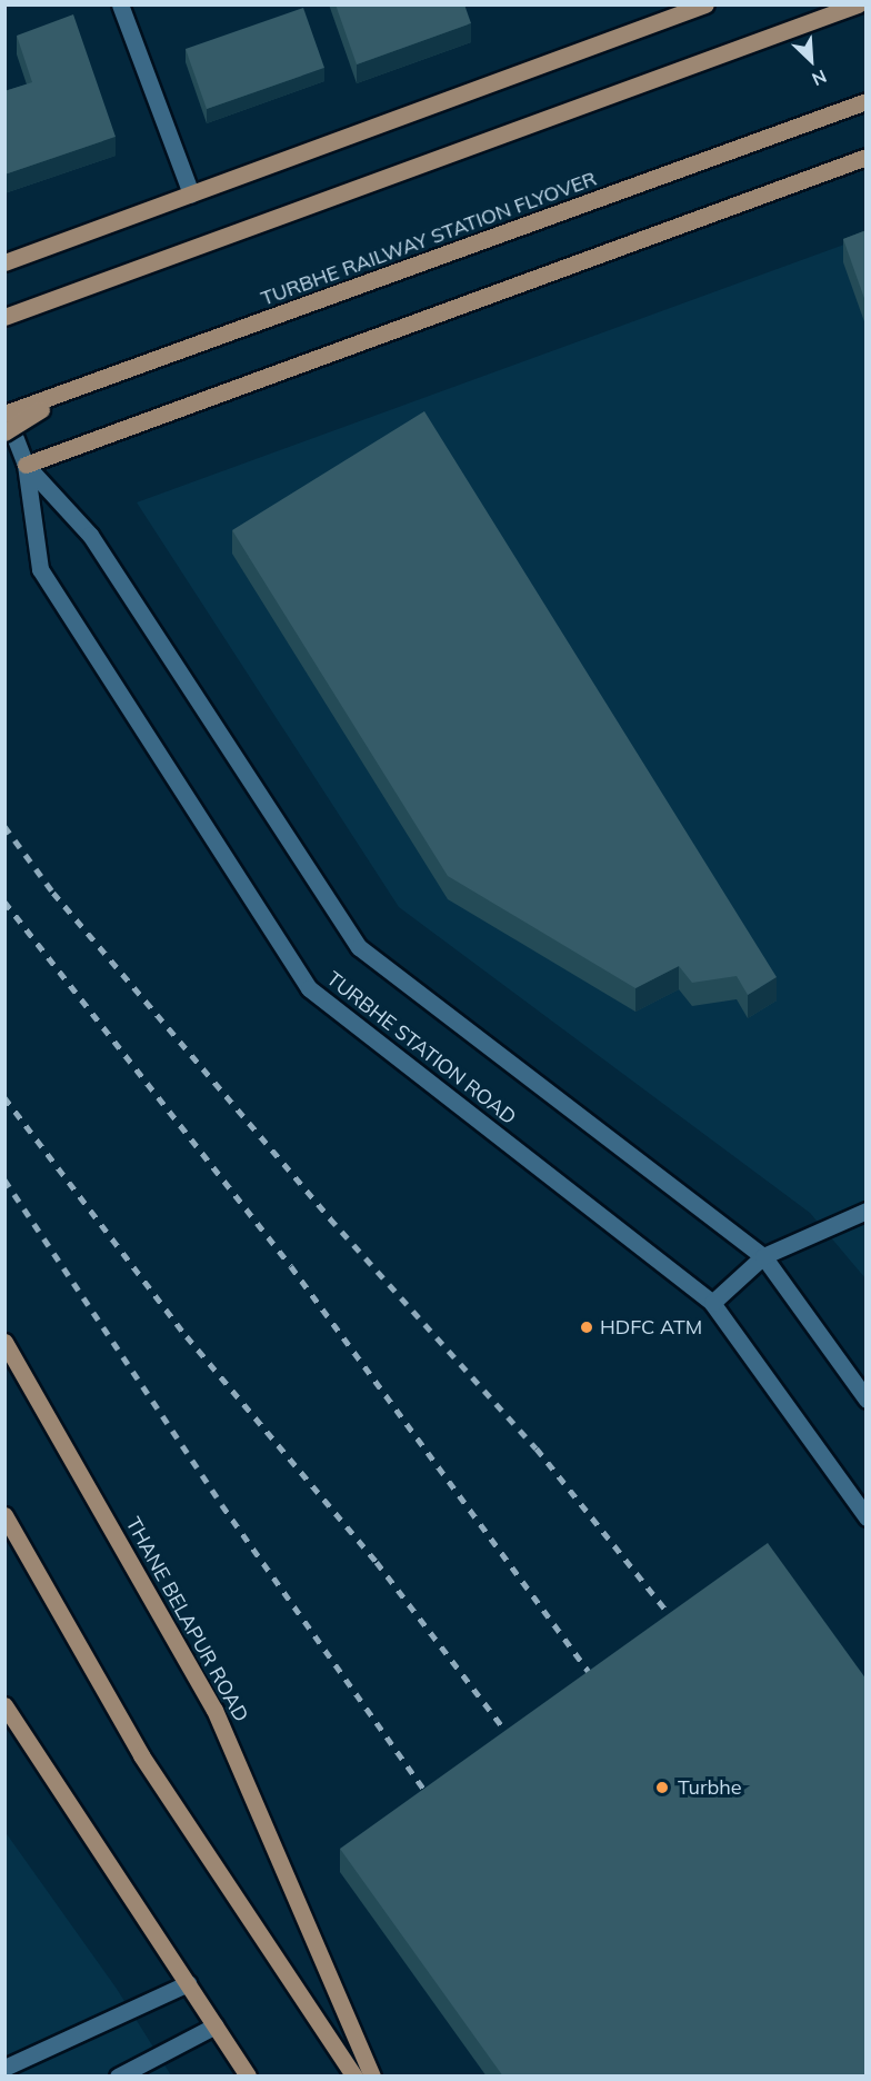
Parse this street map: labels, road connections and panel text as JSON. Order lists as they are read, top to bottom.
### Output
{
  "streets": {
    "main road": ["TURBHE RAILWAY STATION FLYOVER", "THANE BELAPUR ROAD"],
    "street": ["TURBHE STATION ROAD"]
  },
  "crossings": [
    ["TURBHE RAILWAY STATION FLYOVER", "TURBHE STATION ROAD"]
  ],
  "places": ["HDFC ATM", "Turbhe"],
  "north": "bottom right"
}
